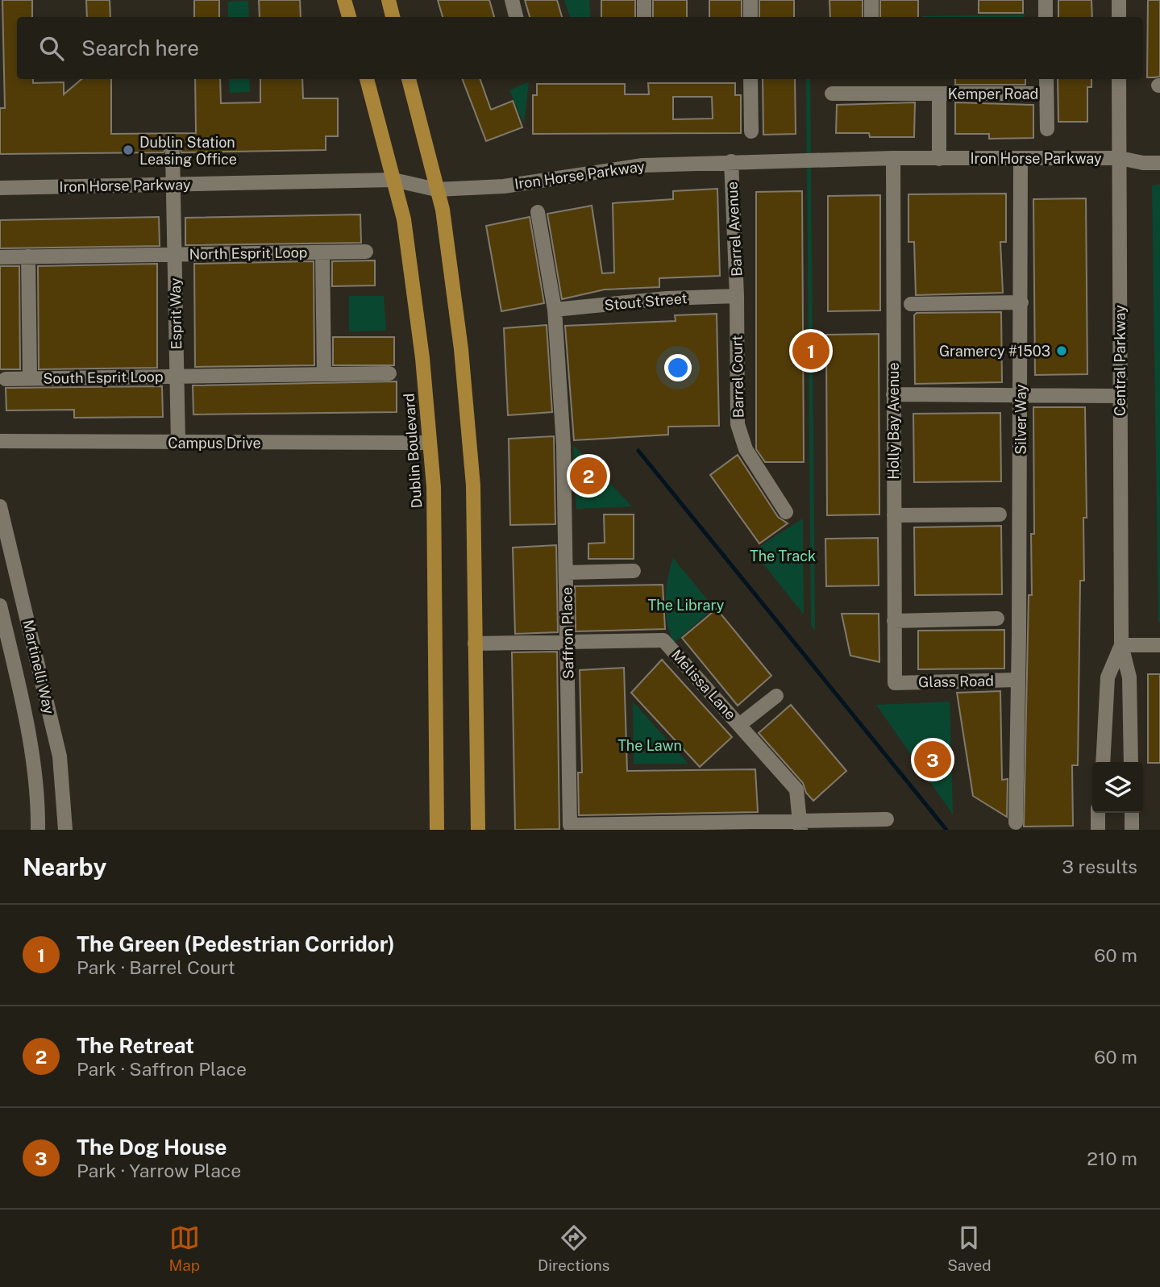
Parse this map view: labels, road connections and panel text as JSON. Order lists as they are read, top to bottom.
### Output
{
  "streets": {
    "main road": ["Dublin Boulevard"],
    "street": [
      "Kemper Road",
      "Iron Horse Parkway",
      "Barrel Avenue",
      "North Esprit Loop",
      "Stout Street",
      "Esprit Way",
      "Central Parkway",
      "Barrel Court",
      "South Esprit Loop",
      "Silver Way",
      "Holly Bay Avenue",
      "Campus Drive",
      "Saffron Place",
      "Martinelli Way",
      "Glass Road",
      "Melissa Lane"
    ]
  },
  "crossings": [
    ["Iron Horse Parkway", "Barrel Avenue"],
    ["Iron Horse Parkway", "Esprit Way"],
    ["Iron Horse Parkway", "Central Parkway"],
    ["Iron Horse Parkway", "Silver Way"],
    ["Iron Horse Parkway", "Holly Bay Avenue"],
    ["Iron Horse Parkway", "Dublin Boulevard"],
    ["Barrel Avenue", "Stout Street"],
    ["Barrel Avenue", "Barrel Court"],
    ["North Esprit Loop", "Esprit Way"],
    ["Stout Street", "Barrel Court"],
    ["Stout Street", "Saffron Place"],
    ["Esprit Way", "South Esprit Loop"],
    ["Esprit Way", "Campus Drive"],
    ["Silver Way", "Glass Road"],
    ["Holly Bay Avenue", "Glass Road"],
    ["Campus Drive", "Dublin Boulevard"],
    ["Saffron Place", "Melissa Lane"]
  ],
  "parks": ["The Track", "The Library", "The Lawn"],
  "places": ["Dublin Station Leasing Office", "Gramercy #1503"],
  "page": {
    "search": "Search here",
    "pins": ["1", "2", "3"],
    "heading": ["Nearby", "3 results"],
    "list": [
      {
        "mark": "1",
        "name": "The Green (Pedestrian Corridor)",
        "note": "Park · Barrel Court",
        "value": "60 m"
      },
      {
        "mark": "2",
        "name": "The Retreat",
        "note": "Park · Saffron Place",
        "value": "60 m"
      },
      {
        "mark": "3",
        "name": "The Dog House",
        "note": "Park · Yarrow Place",
        "value": "210 m"
      }
    ],
    "nav": ["Map", "Directions", "Saved"]
  }
}
